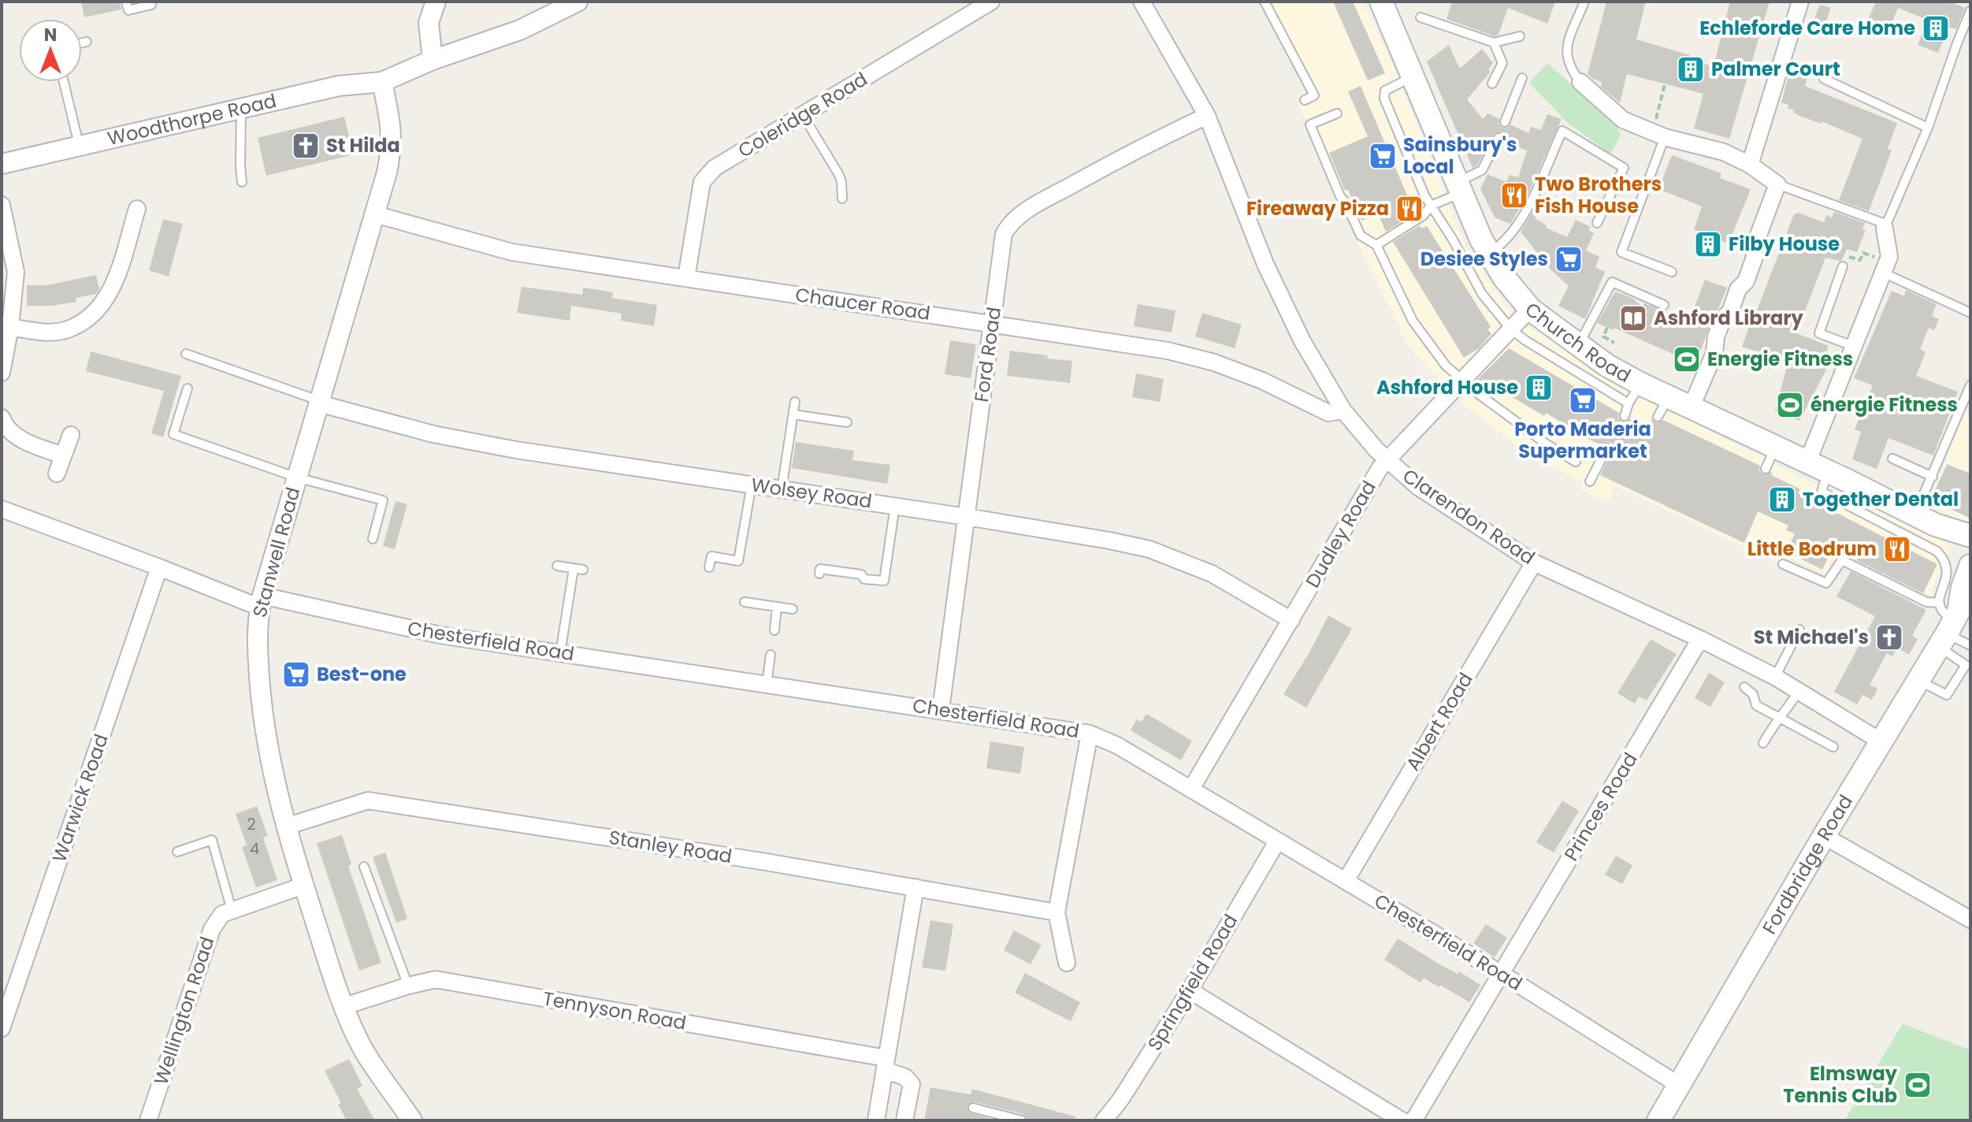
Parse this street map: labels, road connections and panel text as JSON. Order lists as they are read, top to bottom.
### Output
{
  "streets": {
    "main road": ["Church Road", "Fordbridge Road"],
    "street": [
      "Coleridge Road",
      "Woodthorpe Road",
      "Chaucer Road",
      "Ford Road",
      "Wolsey Road",
      "Clarendon Road",
      "Dudley Road",
      "Stanwell Road",
      "Chesterfield Road",
      "Albert Road",
      "Warwick Road",
      "Princes Road",
      "Stanley Road",
      "Springfield Road",
      "Wellington Road",
      "Tennyson Road"
    ]
  },
  "crossings": [
    ["Coleridge Road", "Chaucer Road"],
    ["Woodthorpe Road", "Stanwell Road"],
    ["Chaucer Road", "Ford Road"],
    ["Chaucer Road", "Clarendon Road"],
    ["Chaucer Road", "Stanwell Road"],
    ["Church Road", "Dudley Road"],
    ["Ford Road", "Wolsey Road"],
    ["Ford Road", "Clarendon Road"],
    ["Ford Road", "Chesterfield Road"],
    ["Wolsey Road", "Dudley Road"],
    ["Wolsey Road", "Stanwell Road"],
    ["Clarendon Road", "Dudley Road"],
    ["Clarendon Road", "Albert Road"],
    ["Clarendon Road", "Princes Road"],
    ["Clarendon Road", "Fordbridge Road"],
    ["Dudley Road", "Chesterfield Road"],
    ["Stanwell Road", "Chesterfield Road"],
    ["Stanwell Road", "Stanley Road"],
    ["Stanwell Road", "Wellington Road"],
    ["Stanwell Road", "Tennyson Road"],
    ["Chesterfield Road", "Albert Road"],
    ["Chesterfield Road", "Warwick Road"],
    ["Chesterfield Road", "Princes Road"],
    ["Chesterfield Road", "Fordbridge Road"],
    ["Chesterfield Road", "Springfield Road"]
  ],
  "places": {
    "building": [
      "Echleforde Care Home",
      "Palmer Court",
      "Filby House",
      "Ashford House",
      "Together Dental"
    ],
    "church": ["St Hilda", "St Michael's"],
    "supermarket": [
      "Sainsbury's Local",
      "Desiee Styles",
      "Porto Maderia Supermarket",
      "Best-one"
    ],
    "restaurant": ["Two Brothers Fish House", "Fireaway Pizza", "Little Bodrum"],
    "library": ["Ashford Library"],
    "sports": ["Energie Fitness", "énergie Fitness", "Elmsway Tennis Club"]
  },
  "house_numbers": ["2", "4"],
  "north": "top"
}
